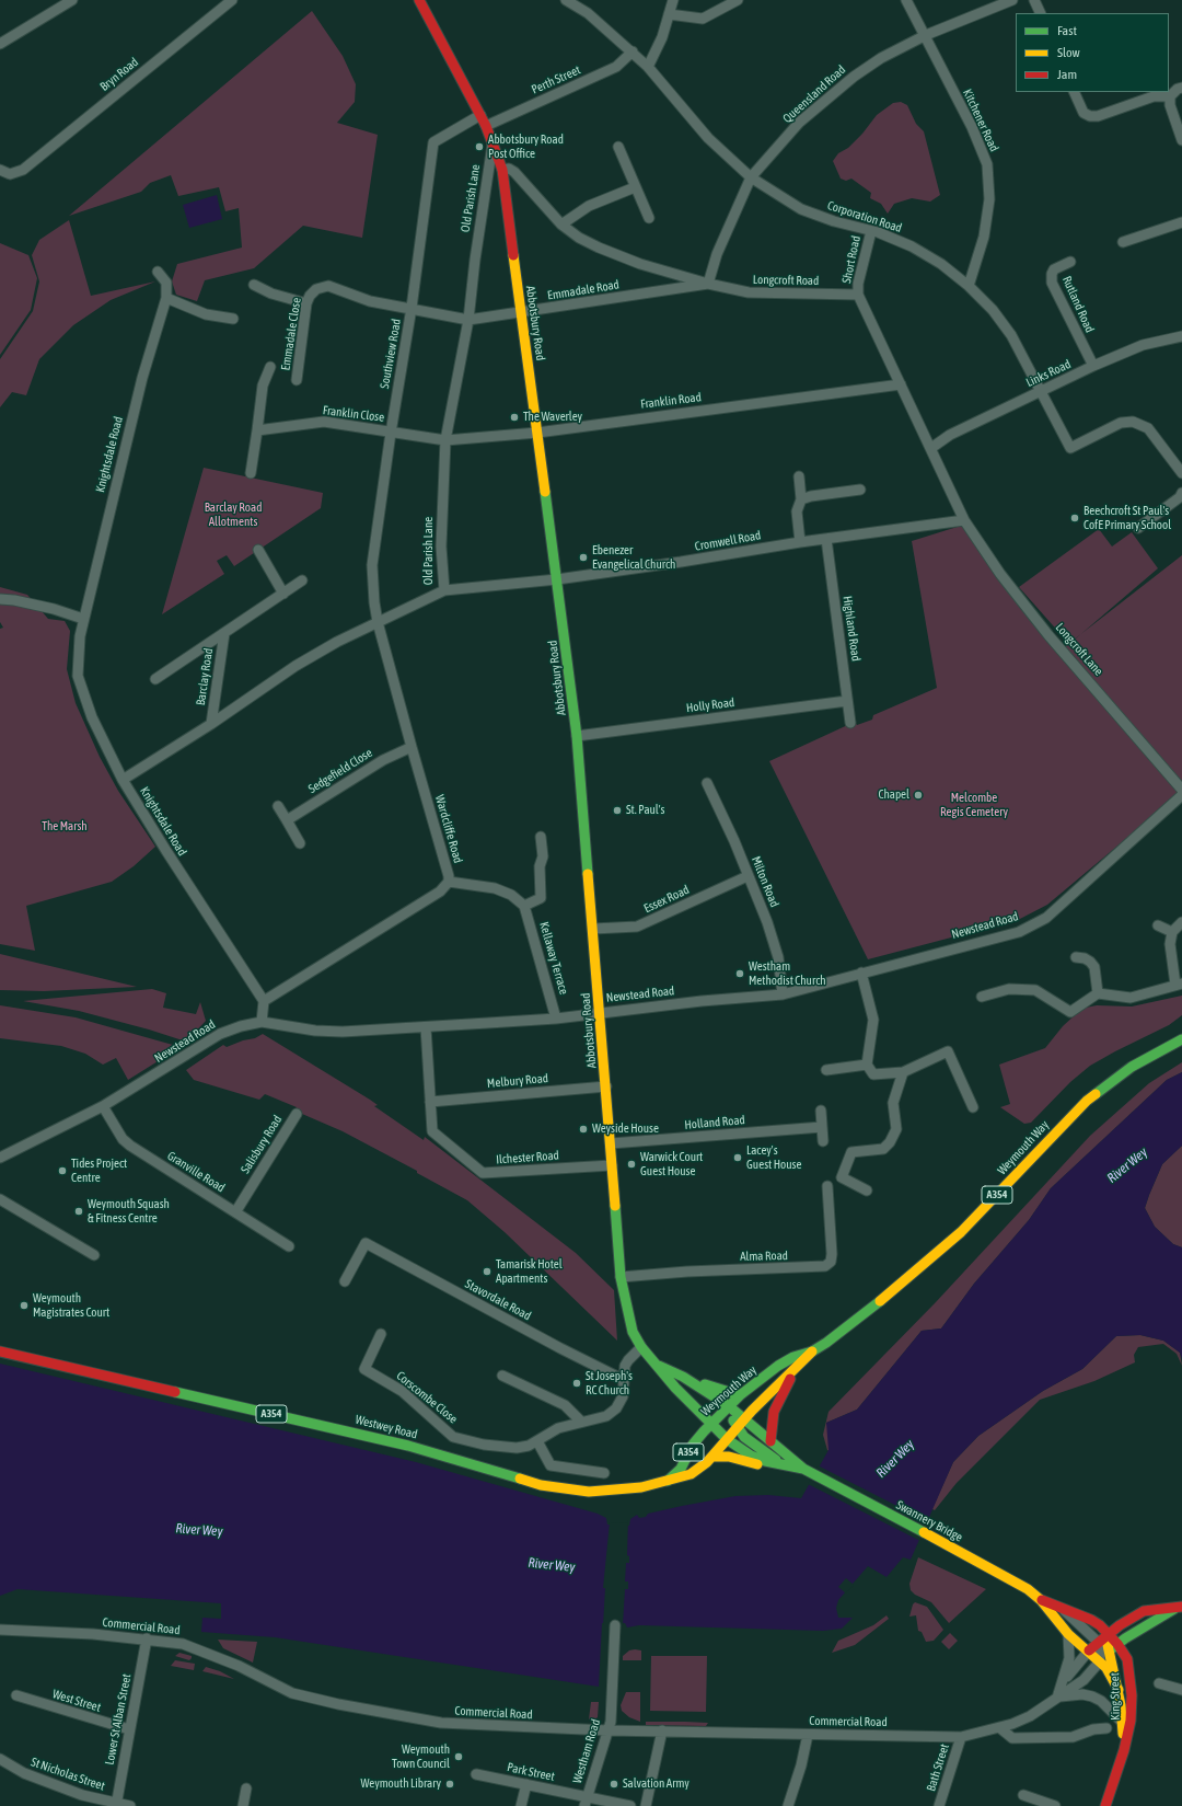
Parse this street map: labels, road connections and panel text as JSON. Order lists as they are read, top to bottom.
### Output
{
  "streets": {
    "main road": [
      "Abbotsbury Road",
      "Weymouth Way",
      "A354",
      "Westwey Road",
      "Swannery Bridge",
      "Commercial Road",
      "King Street"
    ],
    "street": [
      "Bryn Road",
      "Perth Street",
      "Queensland Road",
      "Kitchener Road",
      "Old Parish Lane",
      "Corporation Road",
      "Short Road",
      "Longcroft Road",
      "Emmadale Road",
      "Rutland Road",
      "Emmadale Close",
      "Southview Road",
      "Links Road",
      "Franklin Road",
      "Franklin Close",
      "Knightsdale Road",
      "Cromwell Road",
      "Highland Road",
      "Longcroft Lane",
      "Barclay Road",
      "Holly Road",
      "Sedgefield Close",
      "Wardcliffe Road",
      "Milton Road",
      "Essex Road",
      "Newstead Road",
      "Kellaway Terrace",
      "Melbury Road",
      "Holland Road",
      "Salisbury Road",
      "Ilchester Road",
      "Granville Road",
      "Alma Road",
      "Stavordale Road",
      "Corscombe Close",
      "West Street",
      "Lower St Alban Street",
      "Westham Road",
      "Bath Street",
      "Park Street",
      "St Nicholas Street"
    ]
  },
  "crossings": [
    ["Perth Street", "Corporation Road"],
    ["Perth Street", "Abbotsbury Road"],
    ["Queensland Road", "Kitchener Road"],
    ["Queensland Road", "Corporation Road"],
    ["Queensland Road", "Longcroft Road"],
    ["Queensland Road", "Emmadale Road"],
    ["Kitchener Road", "Corporation Road"],
    ["Old Parish Lane", "Emmadale Road"],
    ["Old Parish Lane", "Abbotsbury Road"],
    ["Old Parish Lane", "Southview Road"],
    ["Old Parish Lane", "Franklin Road"],
    ["Old Parish Lane", "Franklin Close"],
    ["Old Parish Lane", "Knightsdale Road"],
    ["Old Parish Lane", "Cromwell Road"],
    ["Old Parish Lane", "Barclay Road"],
    ["Old Parish Lane", "Wardcliffe Road"],
    ["Corporation Road", "Short Road"],
    ["Corporation Road", "Links Road"],
    ["Short Road", "Longcroft Road"],
    ["Longcroft Road", "Emmadale Road"],
    ["Longcroft Road", "Abbotsbury Road"],
    ["Emmadale Road", "Abbotsbury Road"],
    ["Emmadale Road", "Emmadale Close"],
    ["Emmadale Road", "Southview Road"],
    ["Rutland Road", "Links Road"],
    ["Abbotsbury Road", "Southview Road"],
    ["Abbotsbury Road", "Franklin Road"],
    ["Abbotsbury Road", "Cromwell Road"],
    ["Abbotsbury Road", "Holly Road"],
    ["Abbotsbury Road", "Essex Road"],
    ["Abbotsbury Road", "Newstead Road"],
    ["Abbotsbury Road", "Melbury Road"],
    ["Abbotsbury Road", "Holland Road"],
    ["Abbotsbury Road", "Weymouth Way"],
    ["Abbotsbury Road", "Ilchester Road"],
    ["Abbotsbury Road", "Alma Road"],
    ["Abbotsbury Road", "Westwey Road"],
    ["Abbotsbury Road", "Swannery Bridge"],
    ["Emmadale Close", "Southview Road"],
    ["Southview Road", "Franklin Close"],
    ["Southview Road", "Wardcliffe Road"],
    ["Franklin Road", "Franklin Close"],
    ["Knightsdale Road", "Wardcliffe Road"],
    ["Cromwell Road", "Highland Road"],
    ["Cromwell Road", "Longcroft Lane"],
    ["Highland Road", "Holly Road"],
    ["Sedgefield Close", "Wardcliffe Road"],
    ["Milton Road", "Essex Road"],
    ["Milton Road", "Newstead Road"],
    ["Newstead Road", "Kellaway Terrace"],
    ["Newstead Road", "Ilchester Road"],
    ["Newstead Road", "Granville Road"],
    ["Melbury Road", "Ilchester Road"],
    ["Salisbury Road", "Granville Road"],
    ["Weymouth Way", "Westwey Road"],
    ["Weymouth Way", "Swannery Bridge"],
    ["Stavordale Road", "Corscombe Close"],
    ["Westwey Road", "Swannery Bridge"],
    ["Swannery Bridge", "Commercial Road"],
    ["Swannery Bridge", "King Street"],
    ["Commercial Road", "King Street"],
    ["Commercial Road", "Lower St Alban Street"],
    ["Commercial Road", "Westham Road"],
    ["Commercial Road", "Bath Street"],
    ["West Street", "Lower St Alban Street"],
    ["Lower St Alban Street", "St Nicholas Street"],
    ["Westham Road", "Park Street"]
  ],
  "water": ["River Wey"],
  "parks": ["Barclay Road Allotments", "Melcombe Regis Cemetery", "The Marsh"],
  "places": [
    "Abbotsbury Road Post Office",
    "The Waverley",
    "Beechcroft St Paul's CofE Primary School",
    "Ebenezer Evangelical Church",
    "Chapel",
    "St. Paul's",
    "Westham Methodist Church",
    "Weyside House",
    "Lacey's Guest House",
    "Warwick Court Guest House",
    "Tides Project Centre",
    "Weymouth Squash & Fitness Centre",
    "Tamarisk Hotel Apartments",
    "Weymouth Magistrates Court",
    "St Joseph's RC Church",
    "Weymouth Town Council",
    "Weymouth Library",
    "Salvation Army"
  ],
  "legend": ["Fast", "Slow", "Jam"]
}
